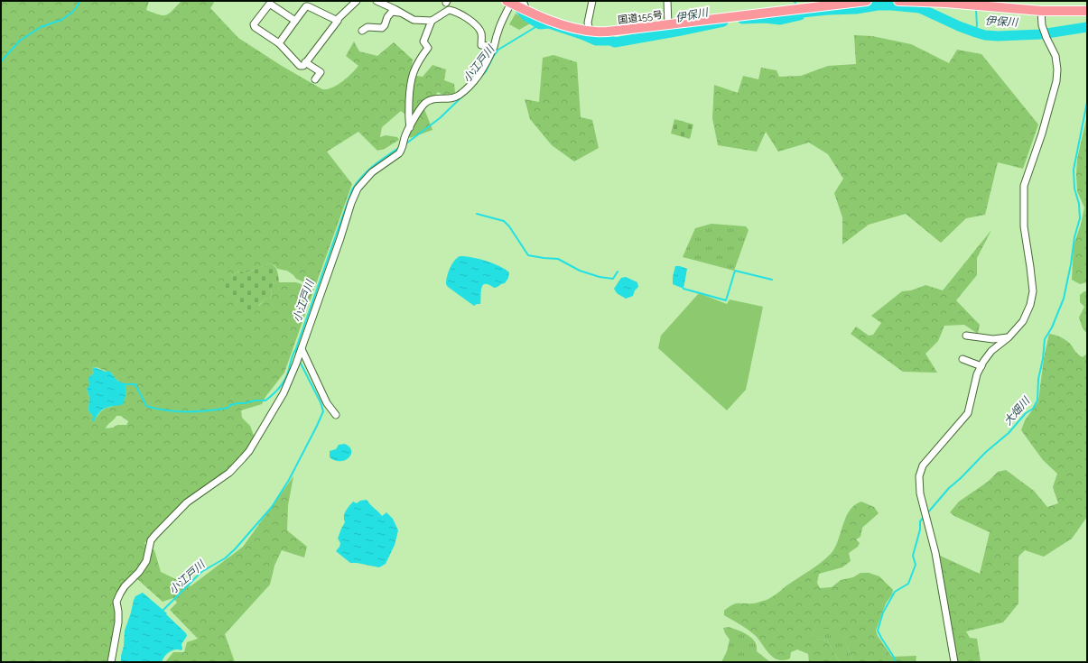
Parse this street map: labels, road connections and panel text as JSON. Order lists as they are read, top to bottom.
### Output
{
  "streets": {
    "highway": ["国道155号"]
  },
  "water": ["伊保川", "小江戸川", "大畑川"]
}
